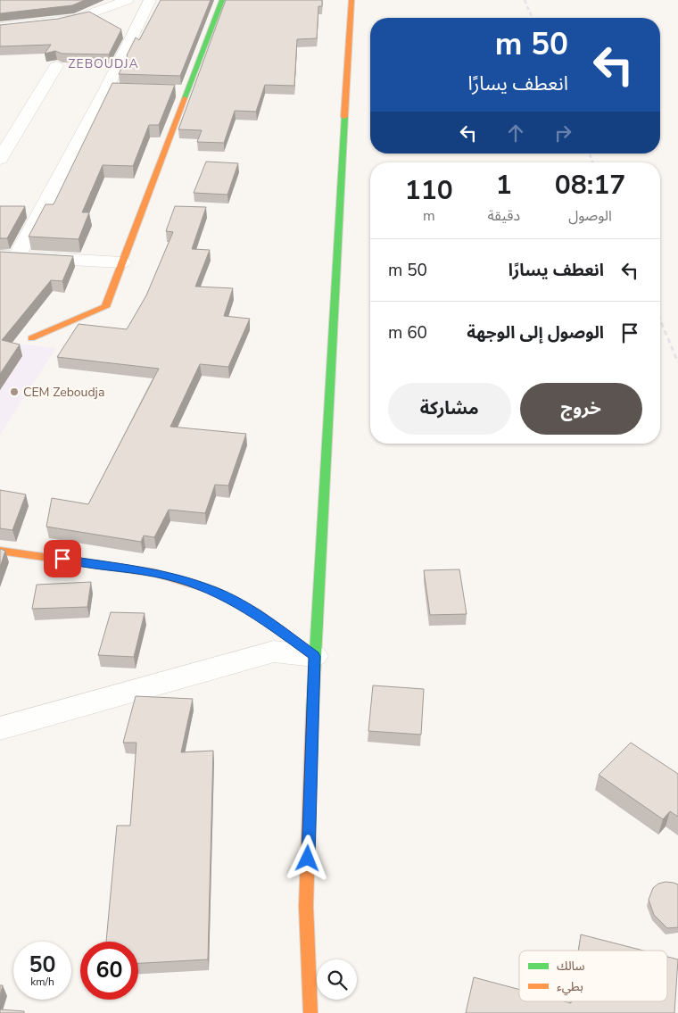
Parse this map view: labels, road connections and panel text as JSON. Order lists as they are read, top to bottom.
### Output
{
  "districts": ["ZEBOUDJA"],
  "places": ["CEM Zeboudja"],
  "legend": ["سالك", "بطيء"],
  "page": {
    "turn": ["50 m", "انعطف يسارًا"],
    "eta": [
      "08:17",
      "الوصول",
      "1",
      "دقيقة",
      "110",
      "m"
    ],
    "list": [
      {
        "name": "انعطف يسارًا",
        "value": "50 m"
      },
      {
        "name": "الوصول إلى الوجهة",
        "value": "60 m"
      }
    ],
    "buttons": ["خروج", "مشاركة"],
    "speed": "50 km/h",
    "limit": "60"
  }
}
